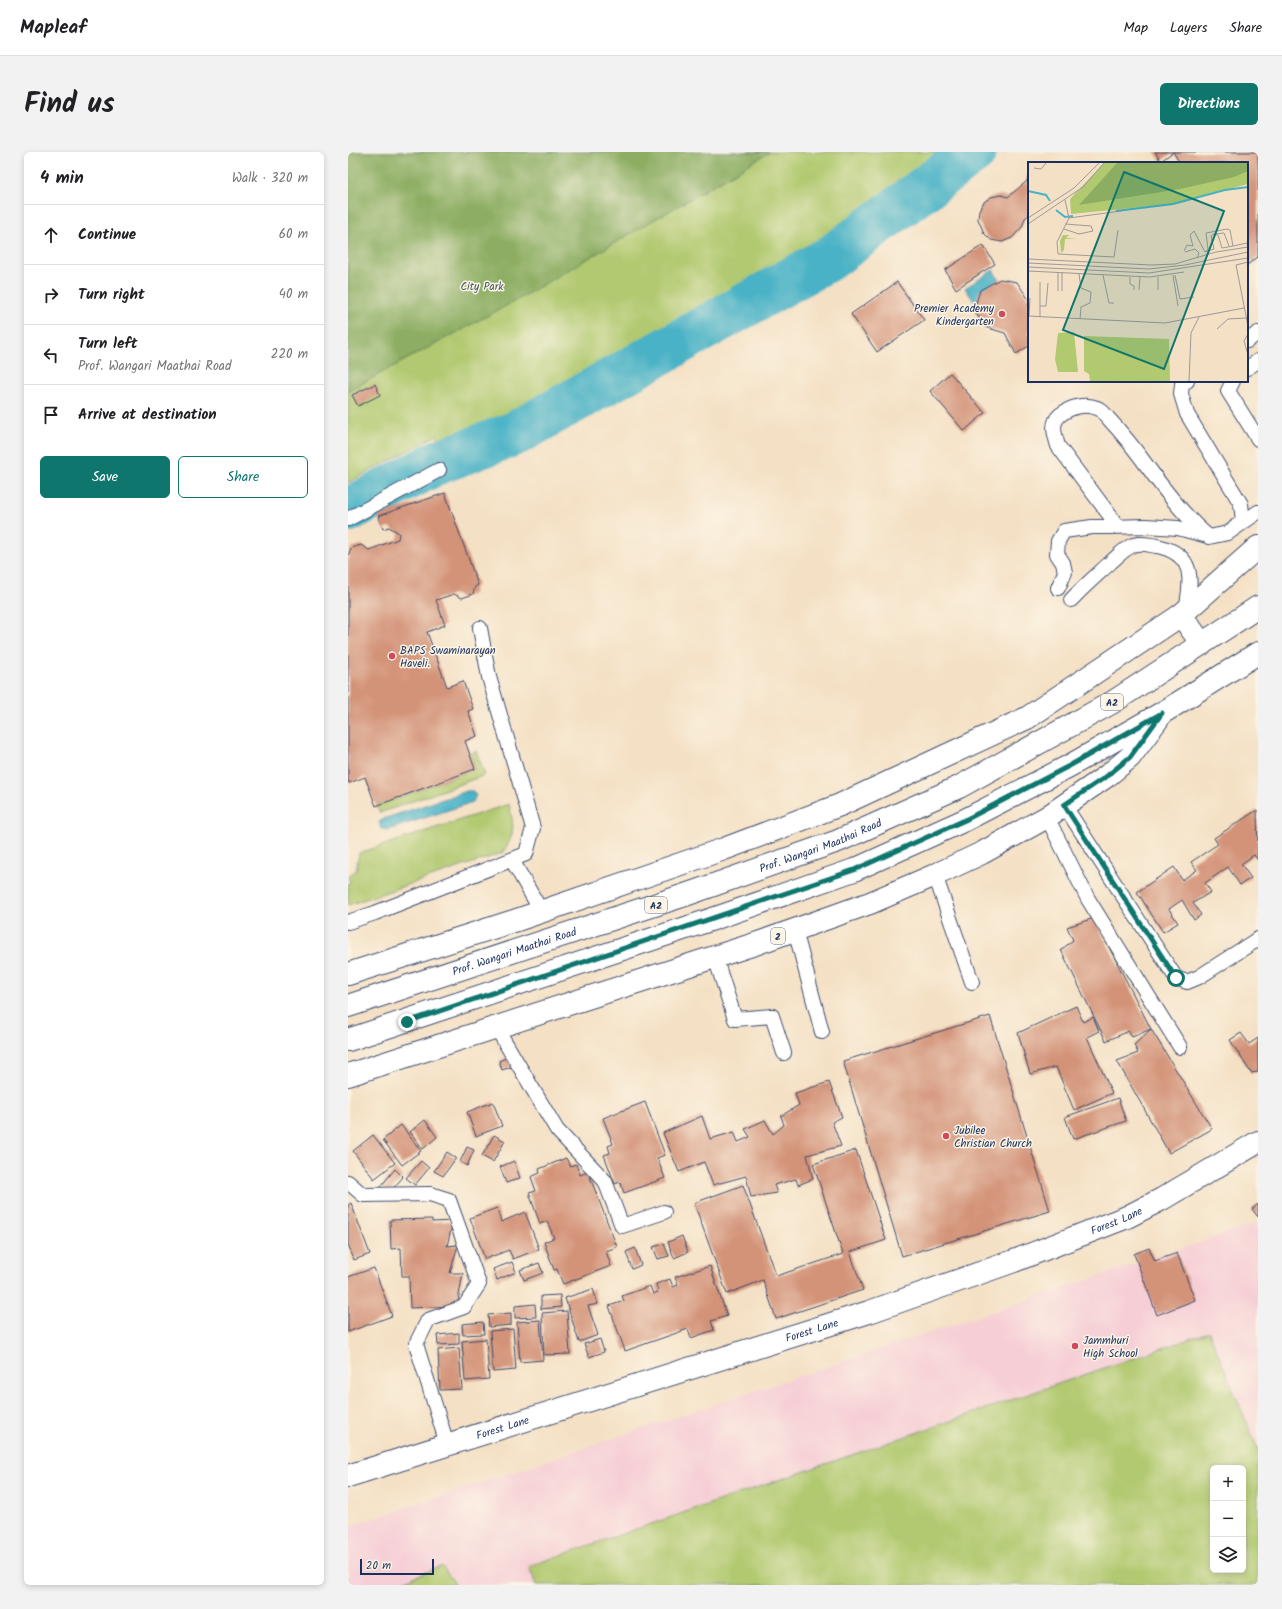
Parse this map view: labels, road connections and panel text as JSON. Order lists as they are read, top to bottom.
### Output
{
  "streets": {
    "main road": [
      "A2",
      "Prof. Wangari Maathai Road",
      "2",
      "Forest Lane"
    ]
  },
  "parks": ["City Park"],
  "places": [
    "Premier Academy Kindergarten",
    "BAPS Swaminarayan Haveli.",
    "Jubilee Christian Church",
    "Jammhuri High School"
  ],
  "scale_bar": "20 m",
  "page": {
    "header": "Mapleaf",
    "nav": ["Map", "Layers", "Share"],
    "title": "Find us",
    "buttons": [
      "Directions",
      ["Save", "Share"]
    ],
    "heading": ["4 min", "Walk · 320 m"],
    "list": [
      ["Continue", "60 m"],
      ["Turn right", "40 m"],
      ["Turn left", "Prof. Wangari Maathai Road", "220 m"],
      "Arrive at destination"
    ],
    "map_buttons": ["+", "−"],
    "scale": "20 m"
  }
}
